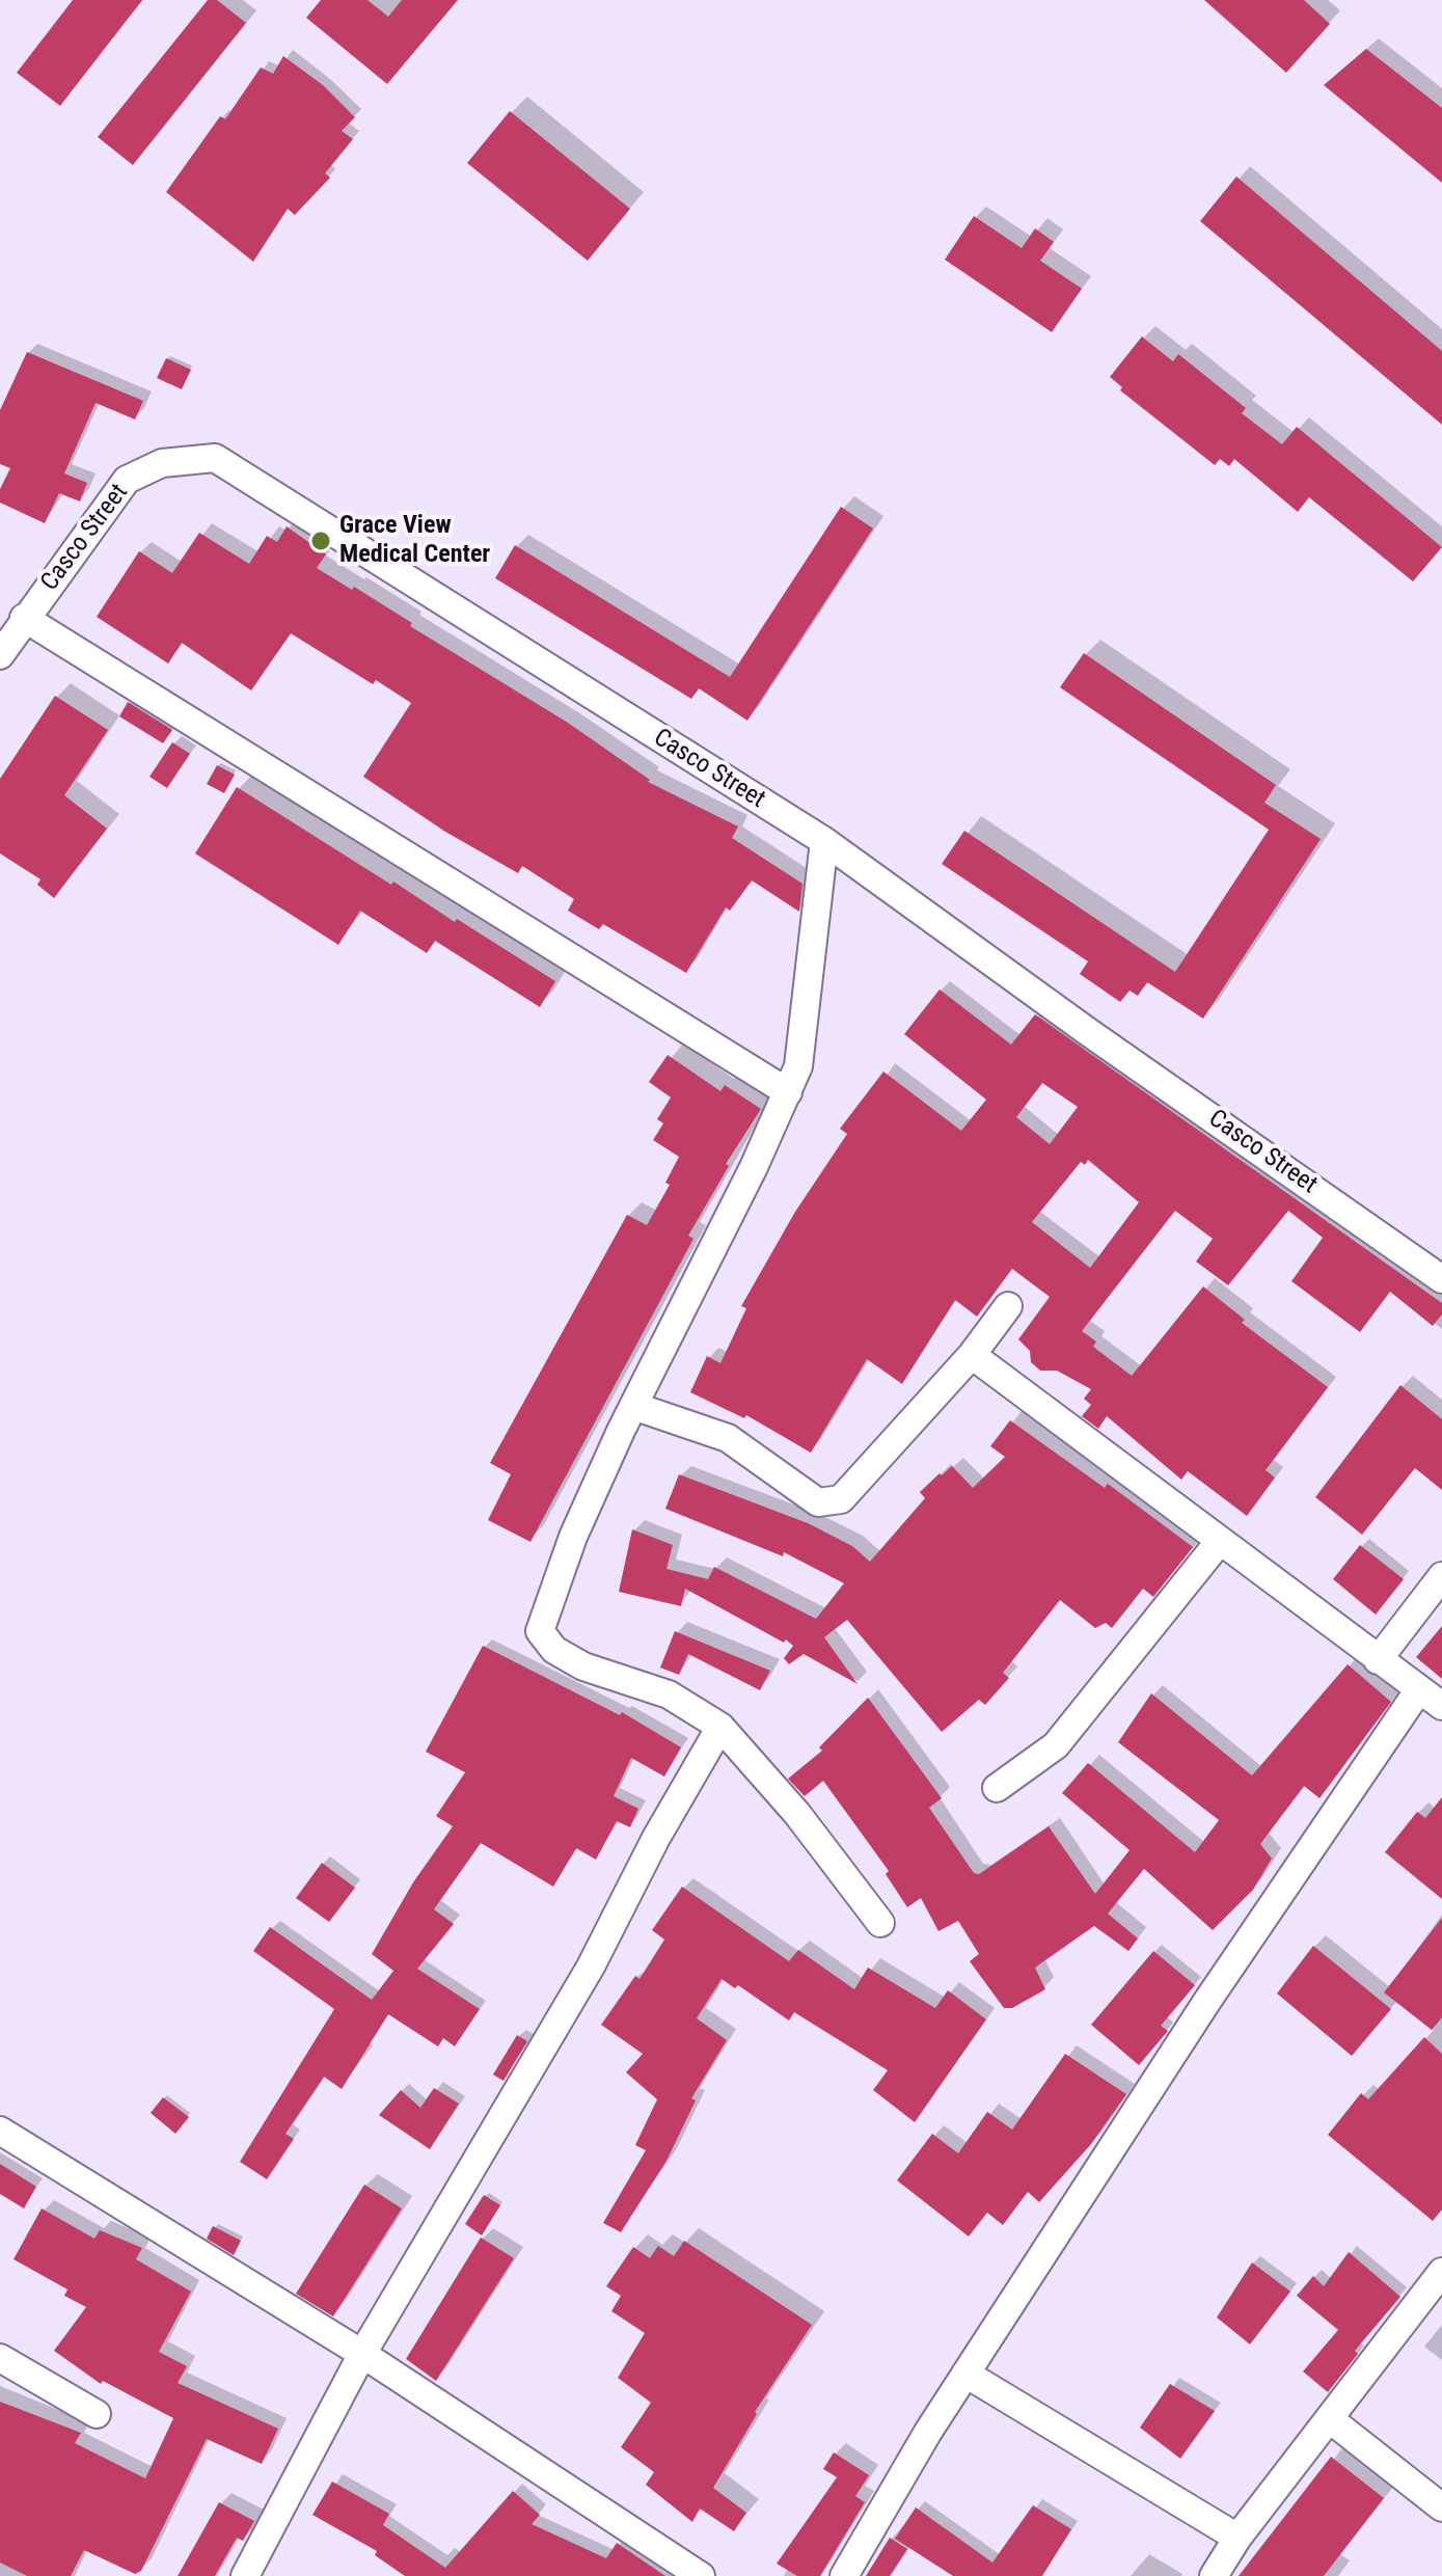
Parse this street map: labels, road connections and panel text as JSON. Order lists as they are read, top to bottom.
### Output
{
  "streets": {
    "street": ["Casco Street"]
  },
  "places": ["Grace View Medical Center"]
}
